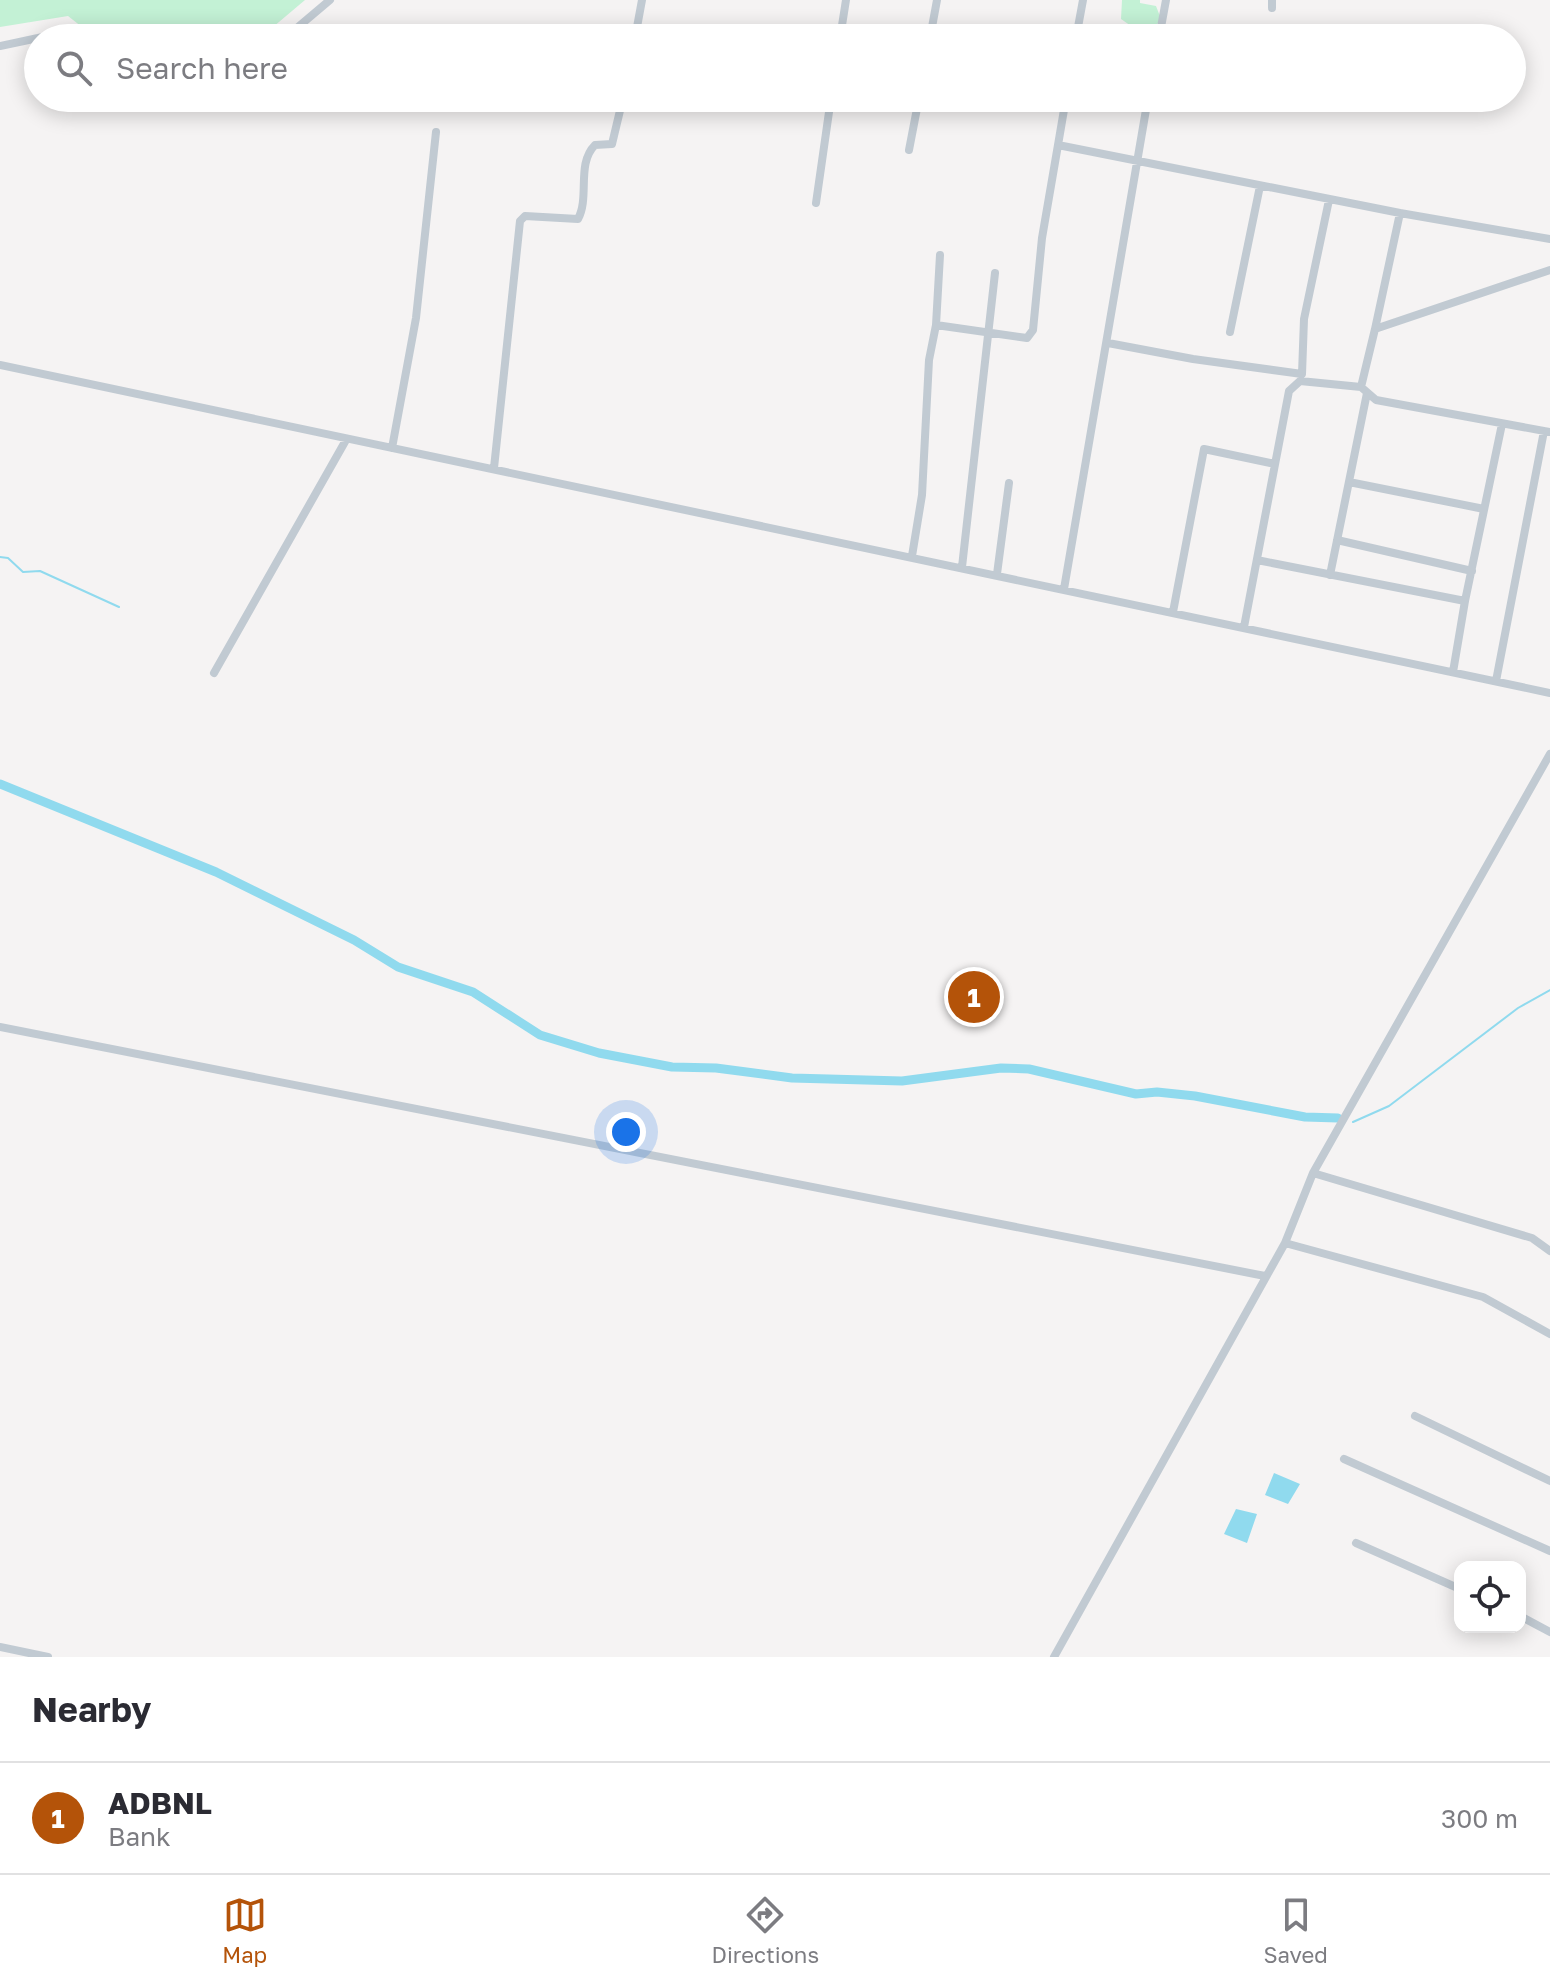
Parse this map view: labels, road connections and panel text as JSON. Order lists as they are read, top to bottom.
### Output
{
  "page": {
    "search": "Search here",
    "pins": "1",
    "heading": "Nearby",
    "list": [
      {
        "mark": "1",
        "name": "ADBNL",
        "note": "Bank",
        "value": "300 m"
      }
    ],
    "nav": ["Map", "Directions", "Saved"]
  }
}
